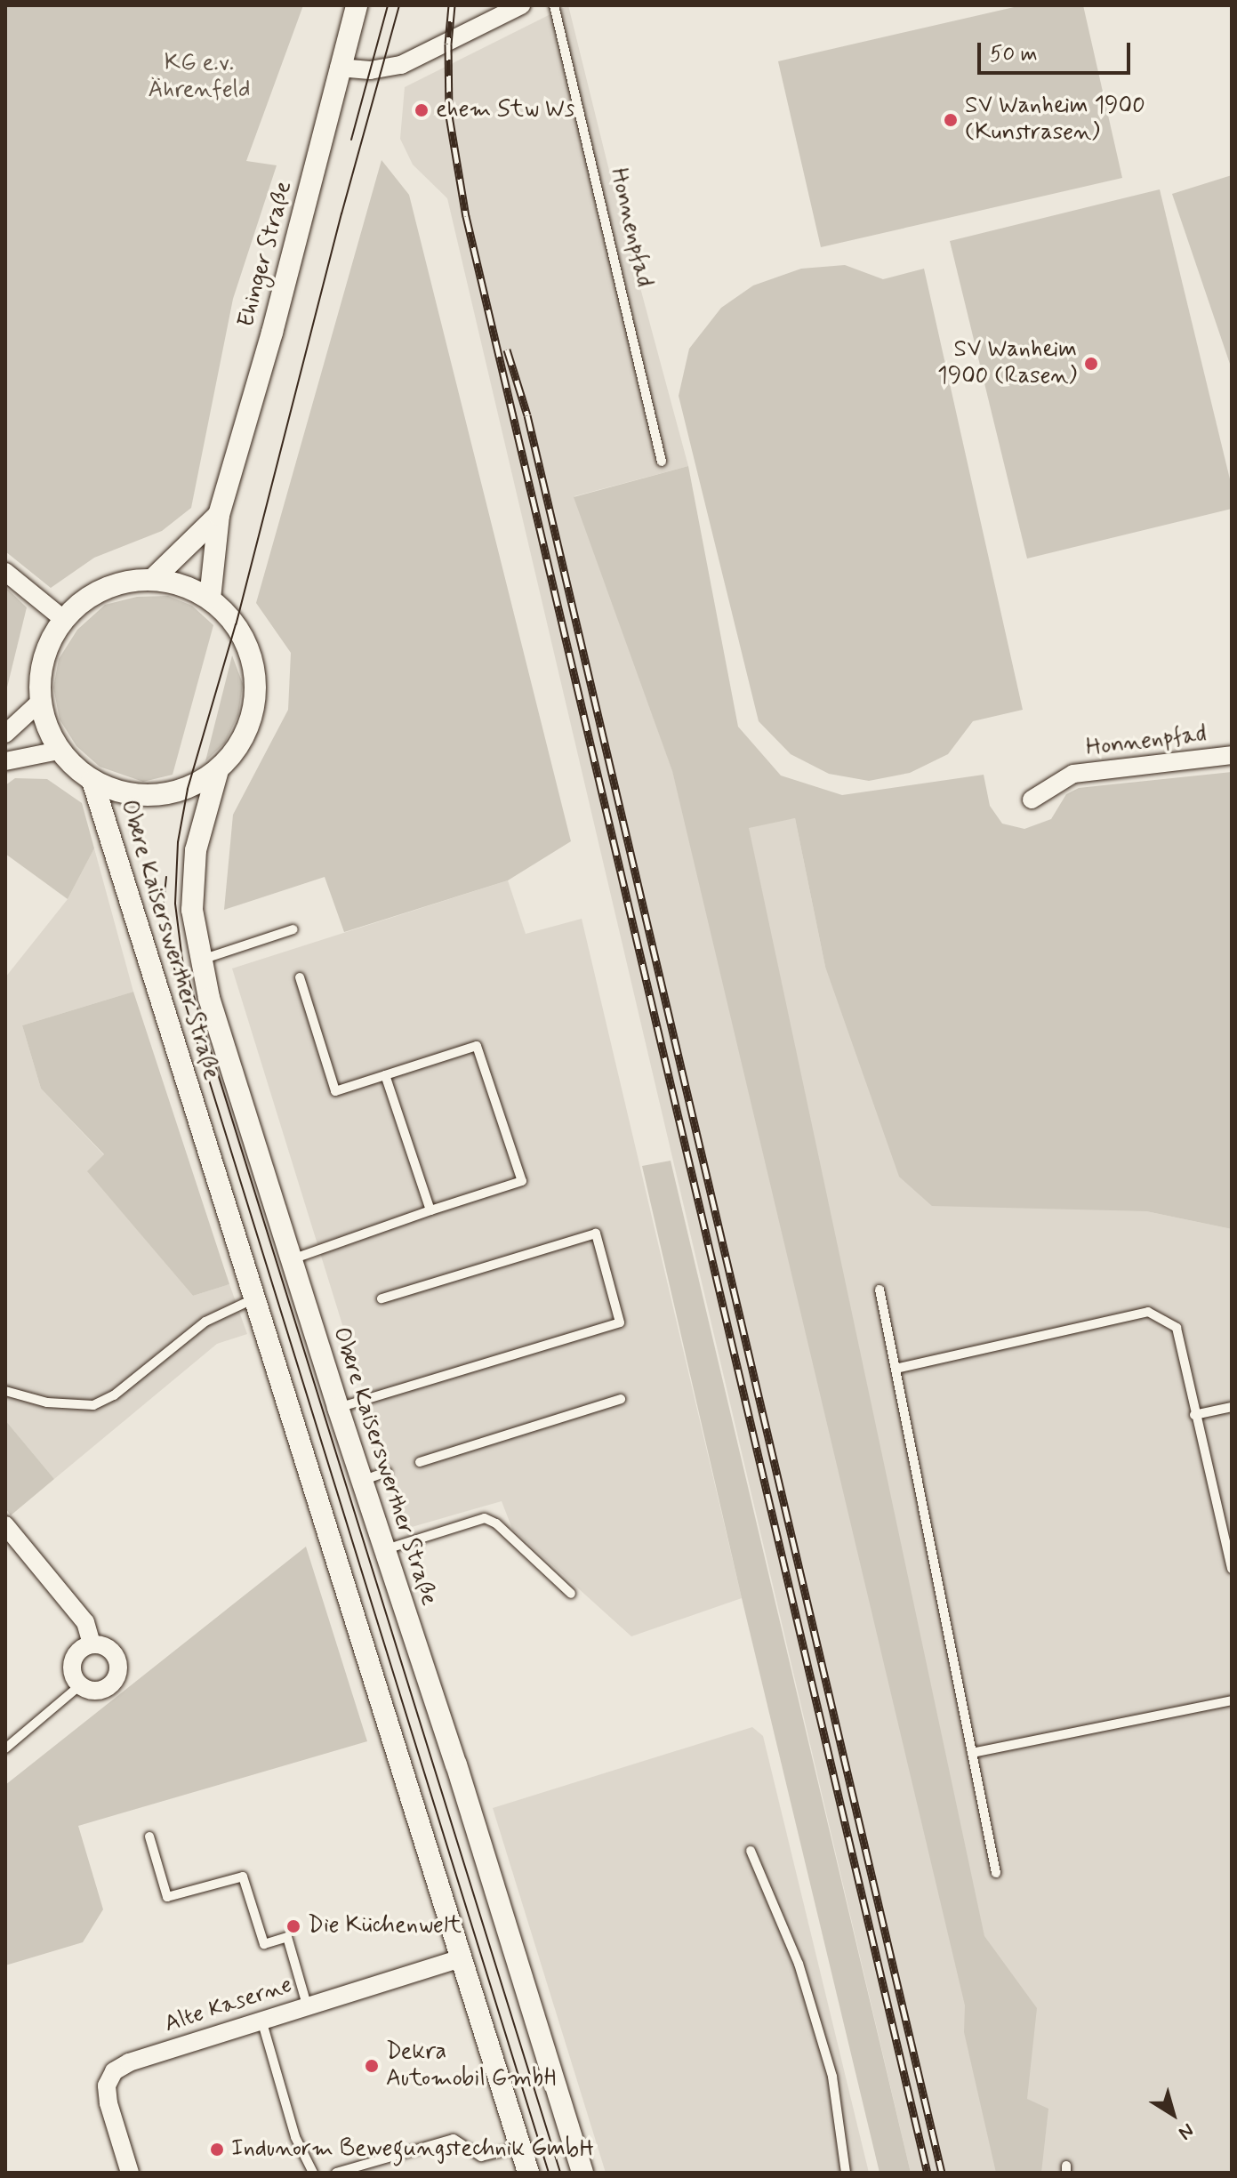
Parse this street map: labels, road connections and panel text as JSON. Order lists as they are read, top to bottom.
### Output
{
  "streets": {
    "street": [
      "Honnenpfad",
      "Ehinger Straße",
      "Obere Kaiserswerther Straße",
      "Alte Kaserne"
    ]
  },
  "crossings": [
    ["Ehinger Straße", "Obere Kaiserswerther Straße"],
    ["Obere Kaiserswerther Straße", "Alte Kaserne"]
  ],
  "parks": ["KG e.v. Ährenfeld"],
  "places": [
    "ehem Stw Ws",
    "SV Wanheim 1900 (Kunstrasen)",
    "SV Wanheim 1900 (Rasen)",
    "Die Küchenwelt",
    "Dekra Automobil GmbH",
    "Indunorm Bewegungstechnik GmbH"
  ],
  "scale_bar": "50 m",
  "north": "bottom right"
}
